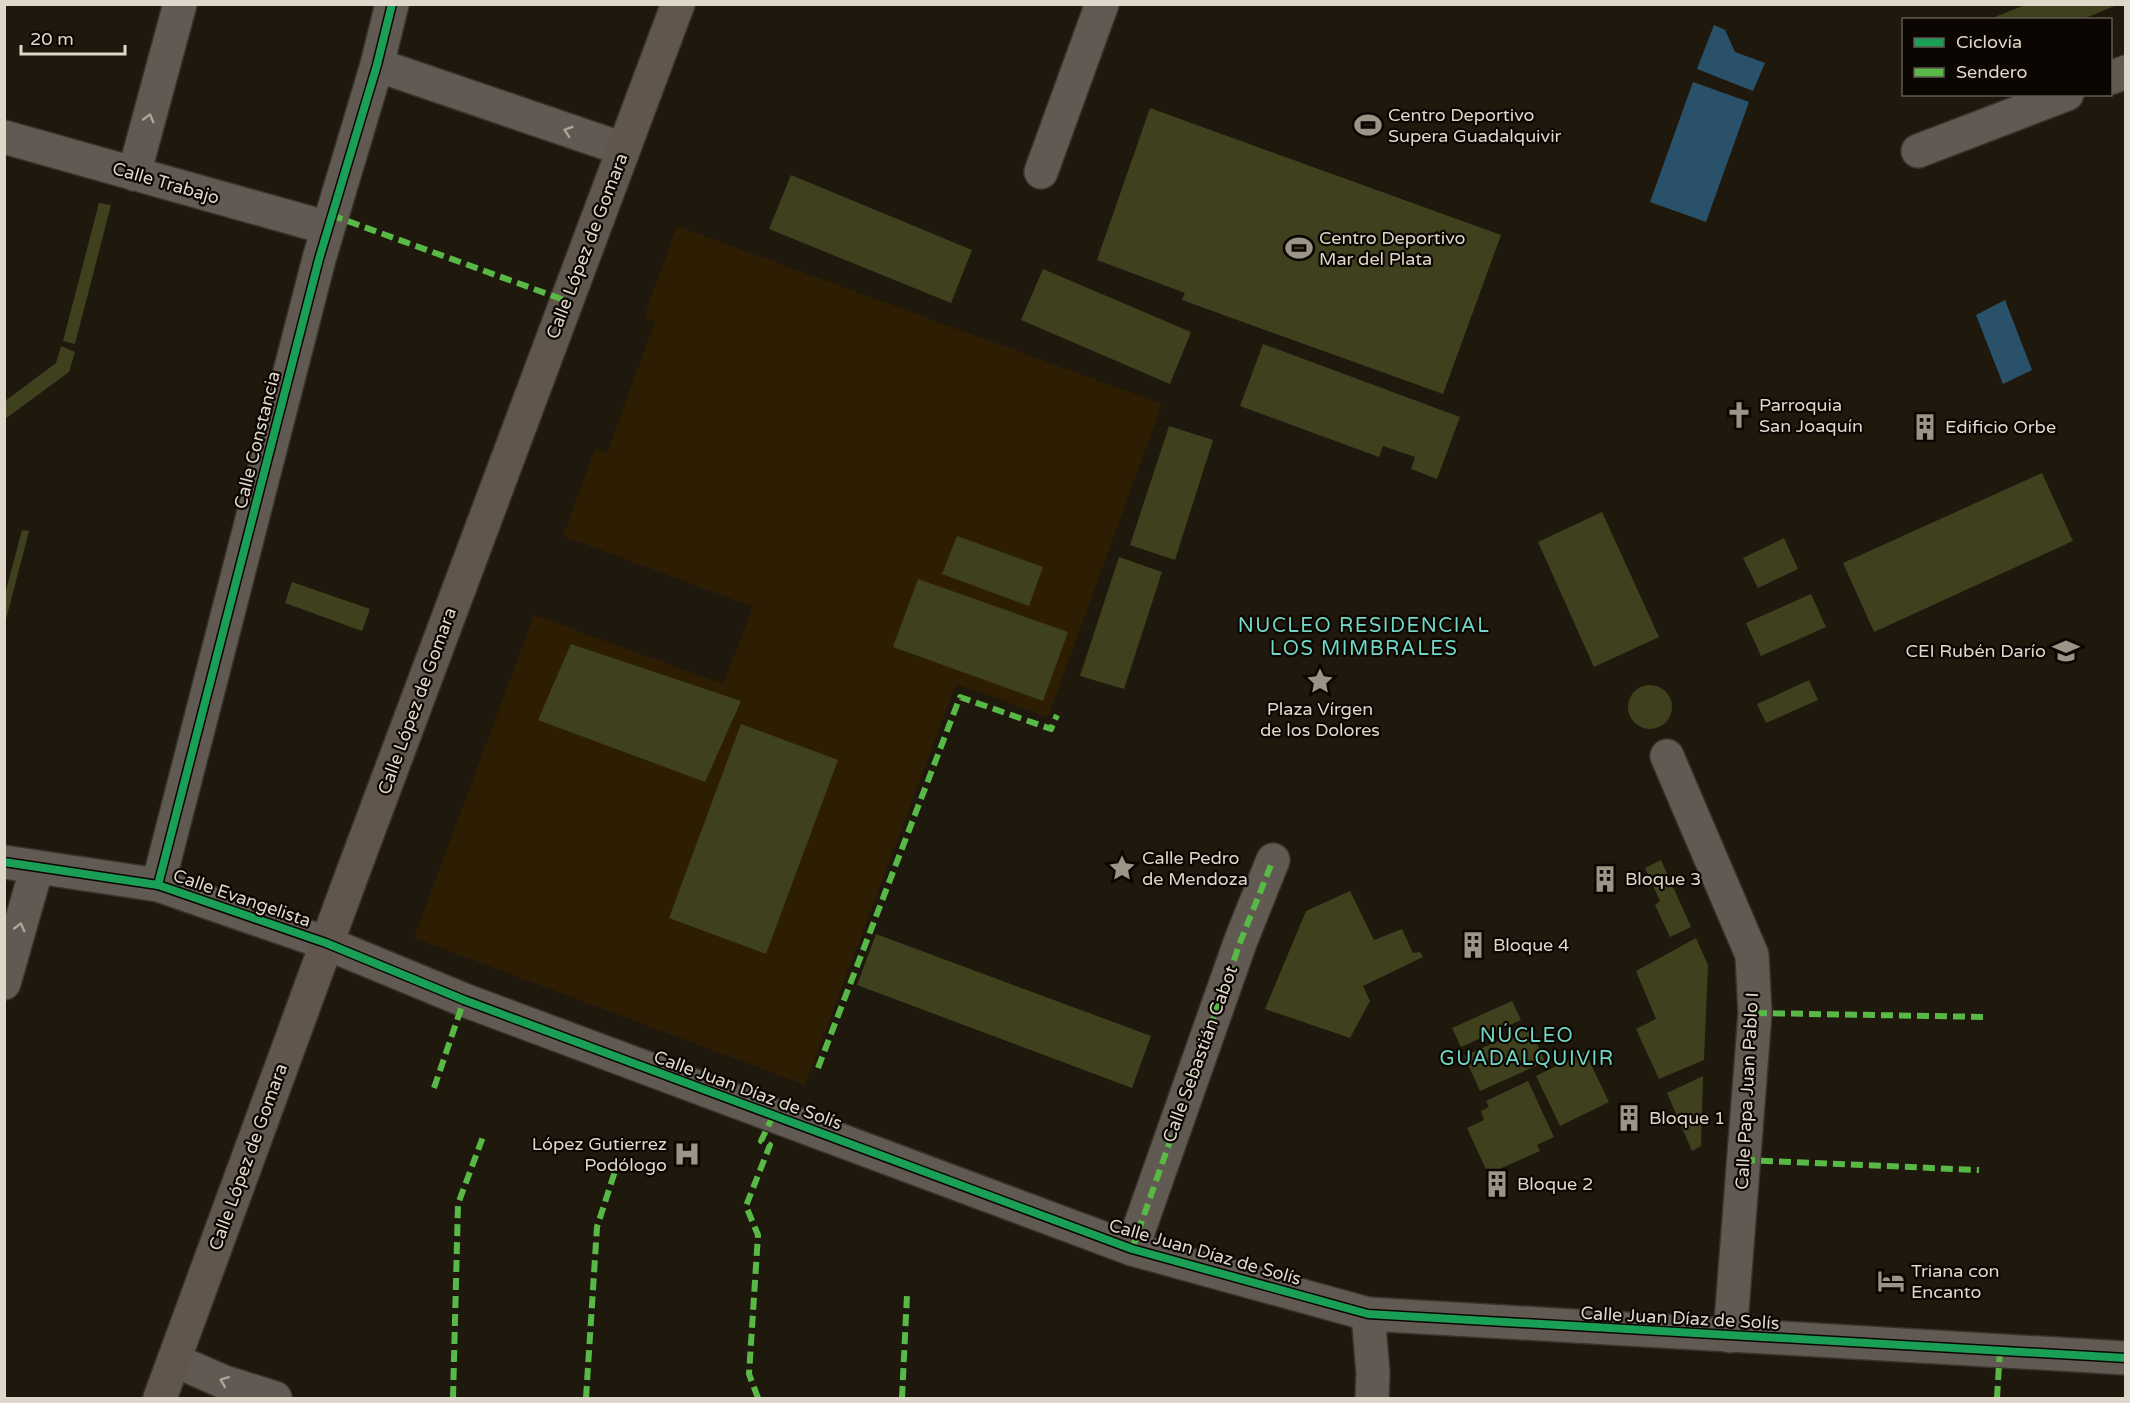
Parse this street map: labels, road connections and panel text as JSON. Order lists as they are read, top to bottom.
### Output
{
  "streets": {
    "main road": ["Calle López de Gomara"],
    "street": [
      "Calle Trabajo",
      "Calle Constancia",
      "Calle Evangelista",
      "Calle Sebastián Cabot",
      "Calle Juan Díaz de Solís",
      "Calle Papa Juan Pablo I"
    ]
  },
  "crossings": [
    ["Calle Trabajo", "Calle Constancia"],
    ["Calle López de Gomara", "Calle Evangelista"],
    ["Calle López de Gomara", "Calle Juan Díaz de Solís"],
    ["Calle Constancia", "Calle Evangelista"],
    ["Calle Evangelista", "Calle Juan Díaz de Solís"],
    ["Calle Sebastián Cabot", "Calle Juan Díaz de Solís"],
    ["Calle Juan Díaz de Solís", "Calle Papa Juan Pablo I"]
  ],
  "districts": ["NUCLEO RESIDENCIAL LOS MIMBRALES", "NÚCLEO GUADALQUIVIR"],
  "places": {
    "sports": ["Centro Deportivo Supera Guadalquivir", "Centro Deportivo Mar del Plata"],
    "church": ["Parroquia San Joaquín"],
    "building": [
      "Edificio Orbe",
      "Bloque 3",
      "Bloque 4",
      "Bloque 1",
      "Bloque 2"
    ],
    "school or university": ["CEI Rubén Darío"],
    "place": ["Plaza Vírgen de los Dolores", "Calle Pedro de Mendoza"],
    "hospital": ["López Gutierrez Podólogo"],
    "hotel": ["Triana con Encanto"]
  },
  "legend": ["Ciclovía", "Sendero"],
  "scale_bar": "20 m"
}
